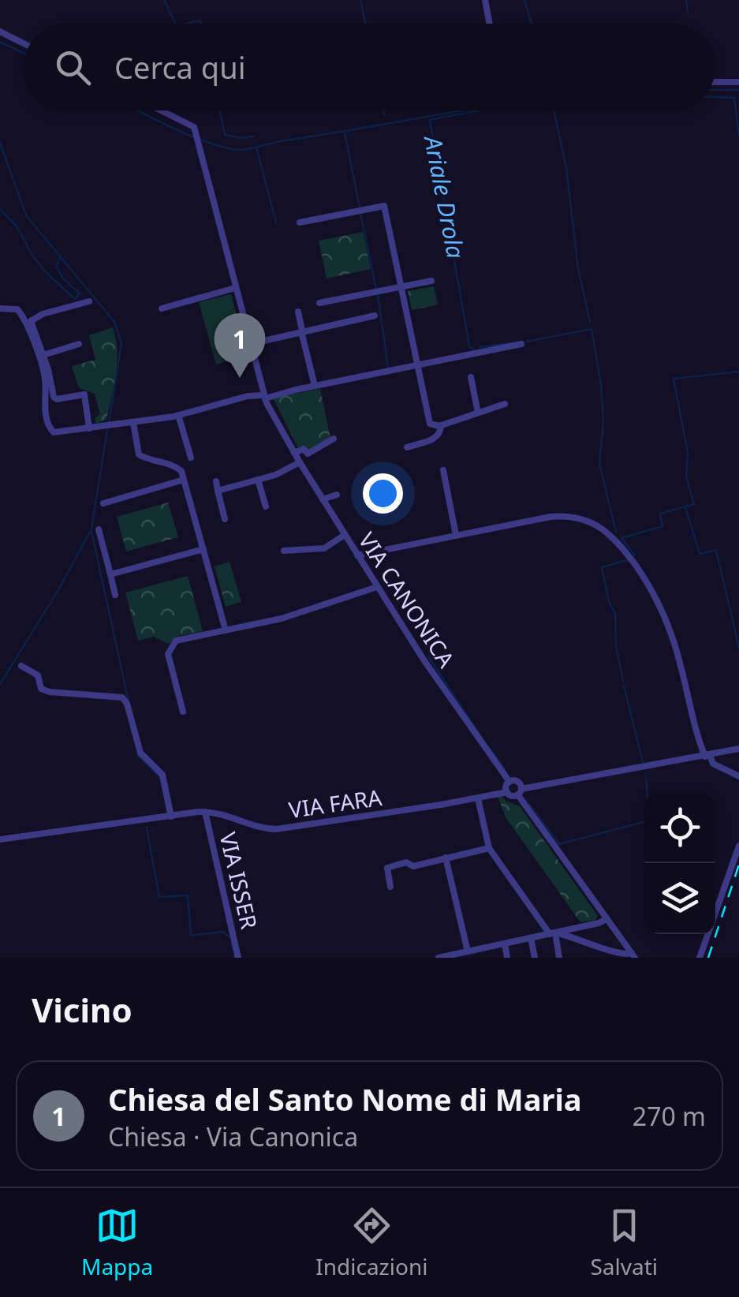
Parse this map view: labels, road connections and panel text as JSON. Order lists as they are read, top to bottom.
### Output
{
  "streets": {
    "street": ["VIA CANONICA", "VIA FARA", "VIA ISSER"]
  },
  "crossings": [
    ["VIA FARA", "VIA ISSER"]
  ],
  "water": ["Ariale Drola"],
  "page": {
    "search": "Cerca qui",
    "pins": "1",
    "heading": "Vicino",
    "list": [
      {
        "mark": "1",
        "name": "Chiesa del Santo Nome di Maria",
        "note": "Chiesa · Via Canonica",
        "value": "270 m"
      }
    ],
    "nav": ["Mappa", "Indicazioni", "Salvati"]
  }
}
